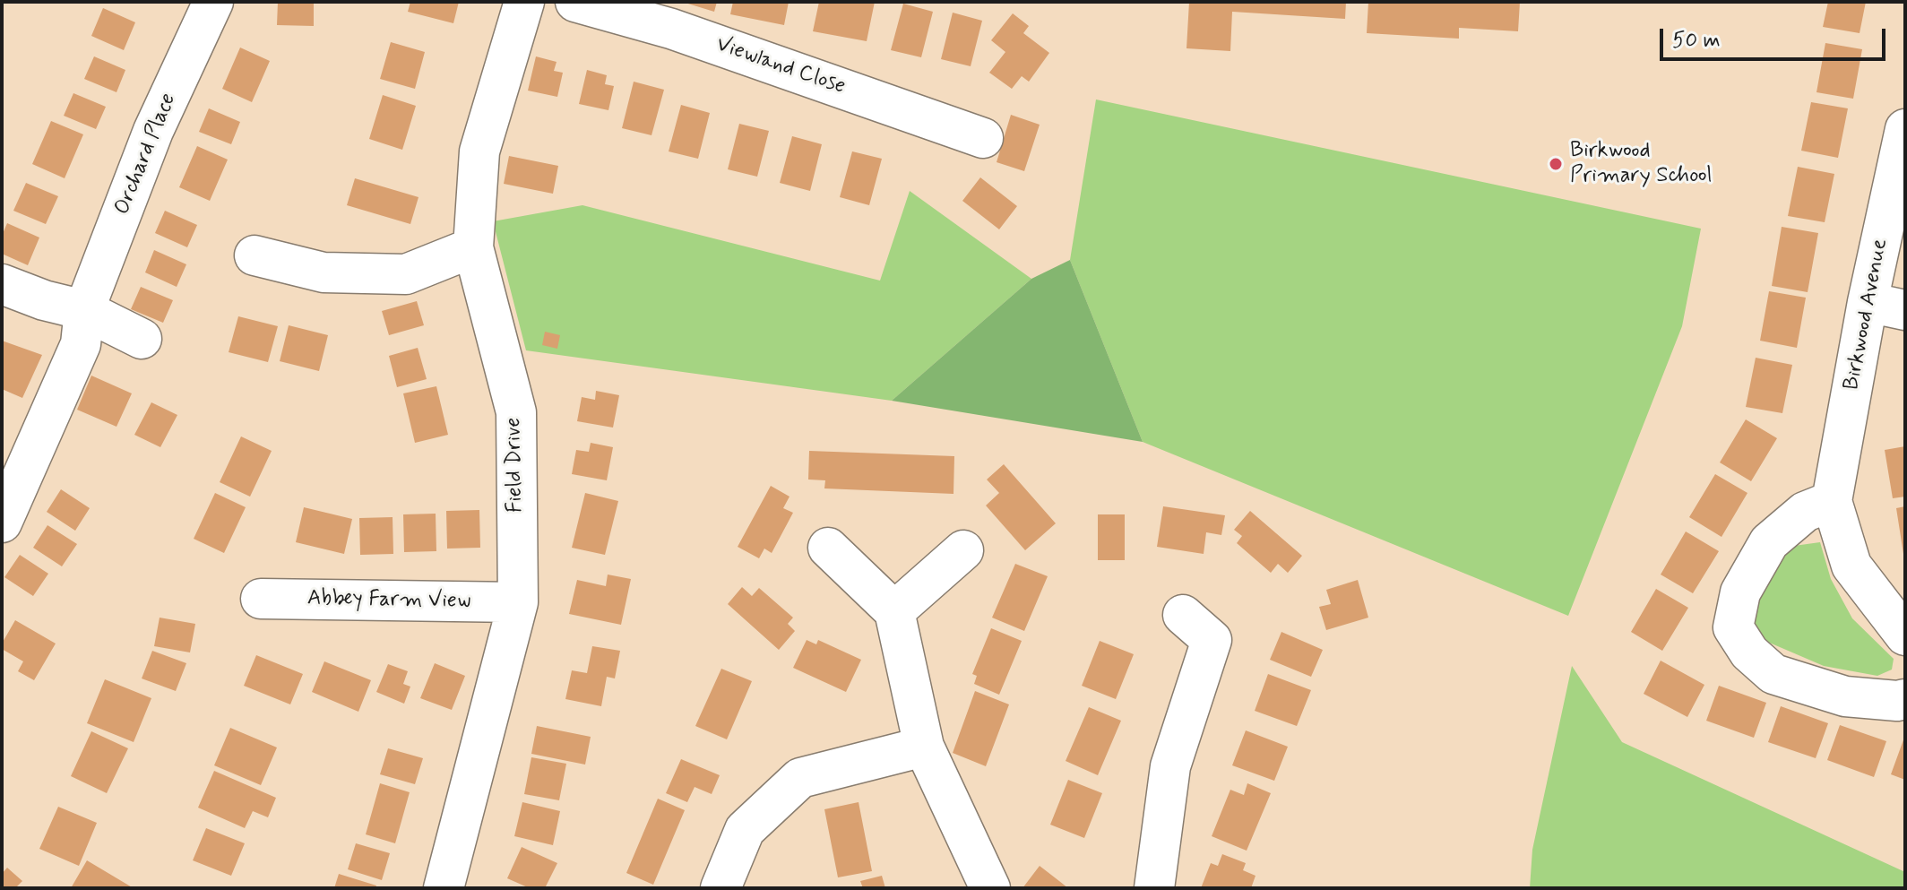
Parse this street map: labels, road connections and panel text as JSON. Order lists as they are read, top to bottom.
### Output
{
  "streets": {
    "street": [
      "Viewland Close",
      "Orchard Place",
      "Birkwood Avenue",
      "Field Drive",
      "Abbey Farm View"
    ]
  },
  "crossings": [
    ["Field Drive", "Abbey Farm View"]
  ],
  "places": ["Birkwood Primary School"],
  "scale_bar": "50 m"
}
